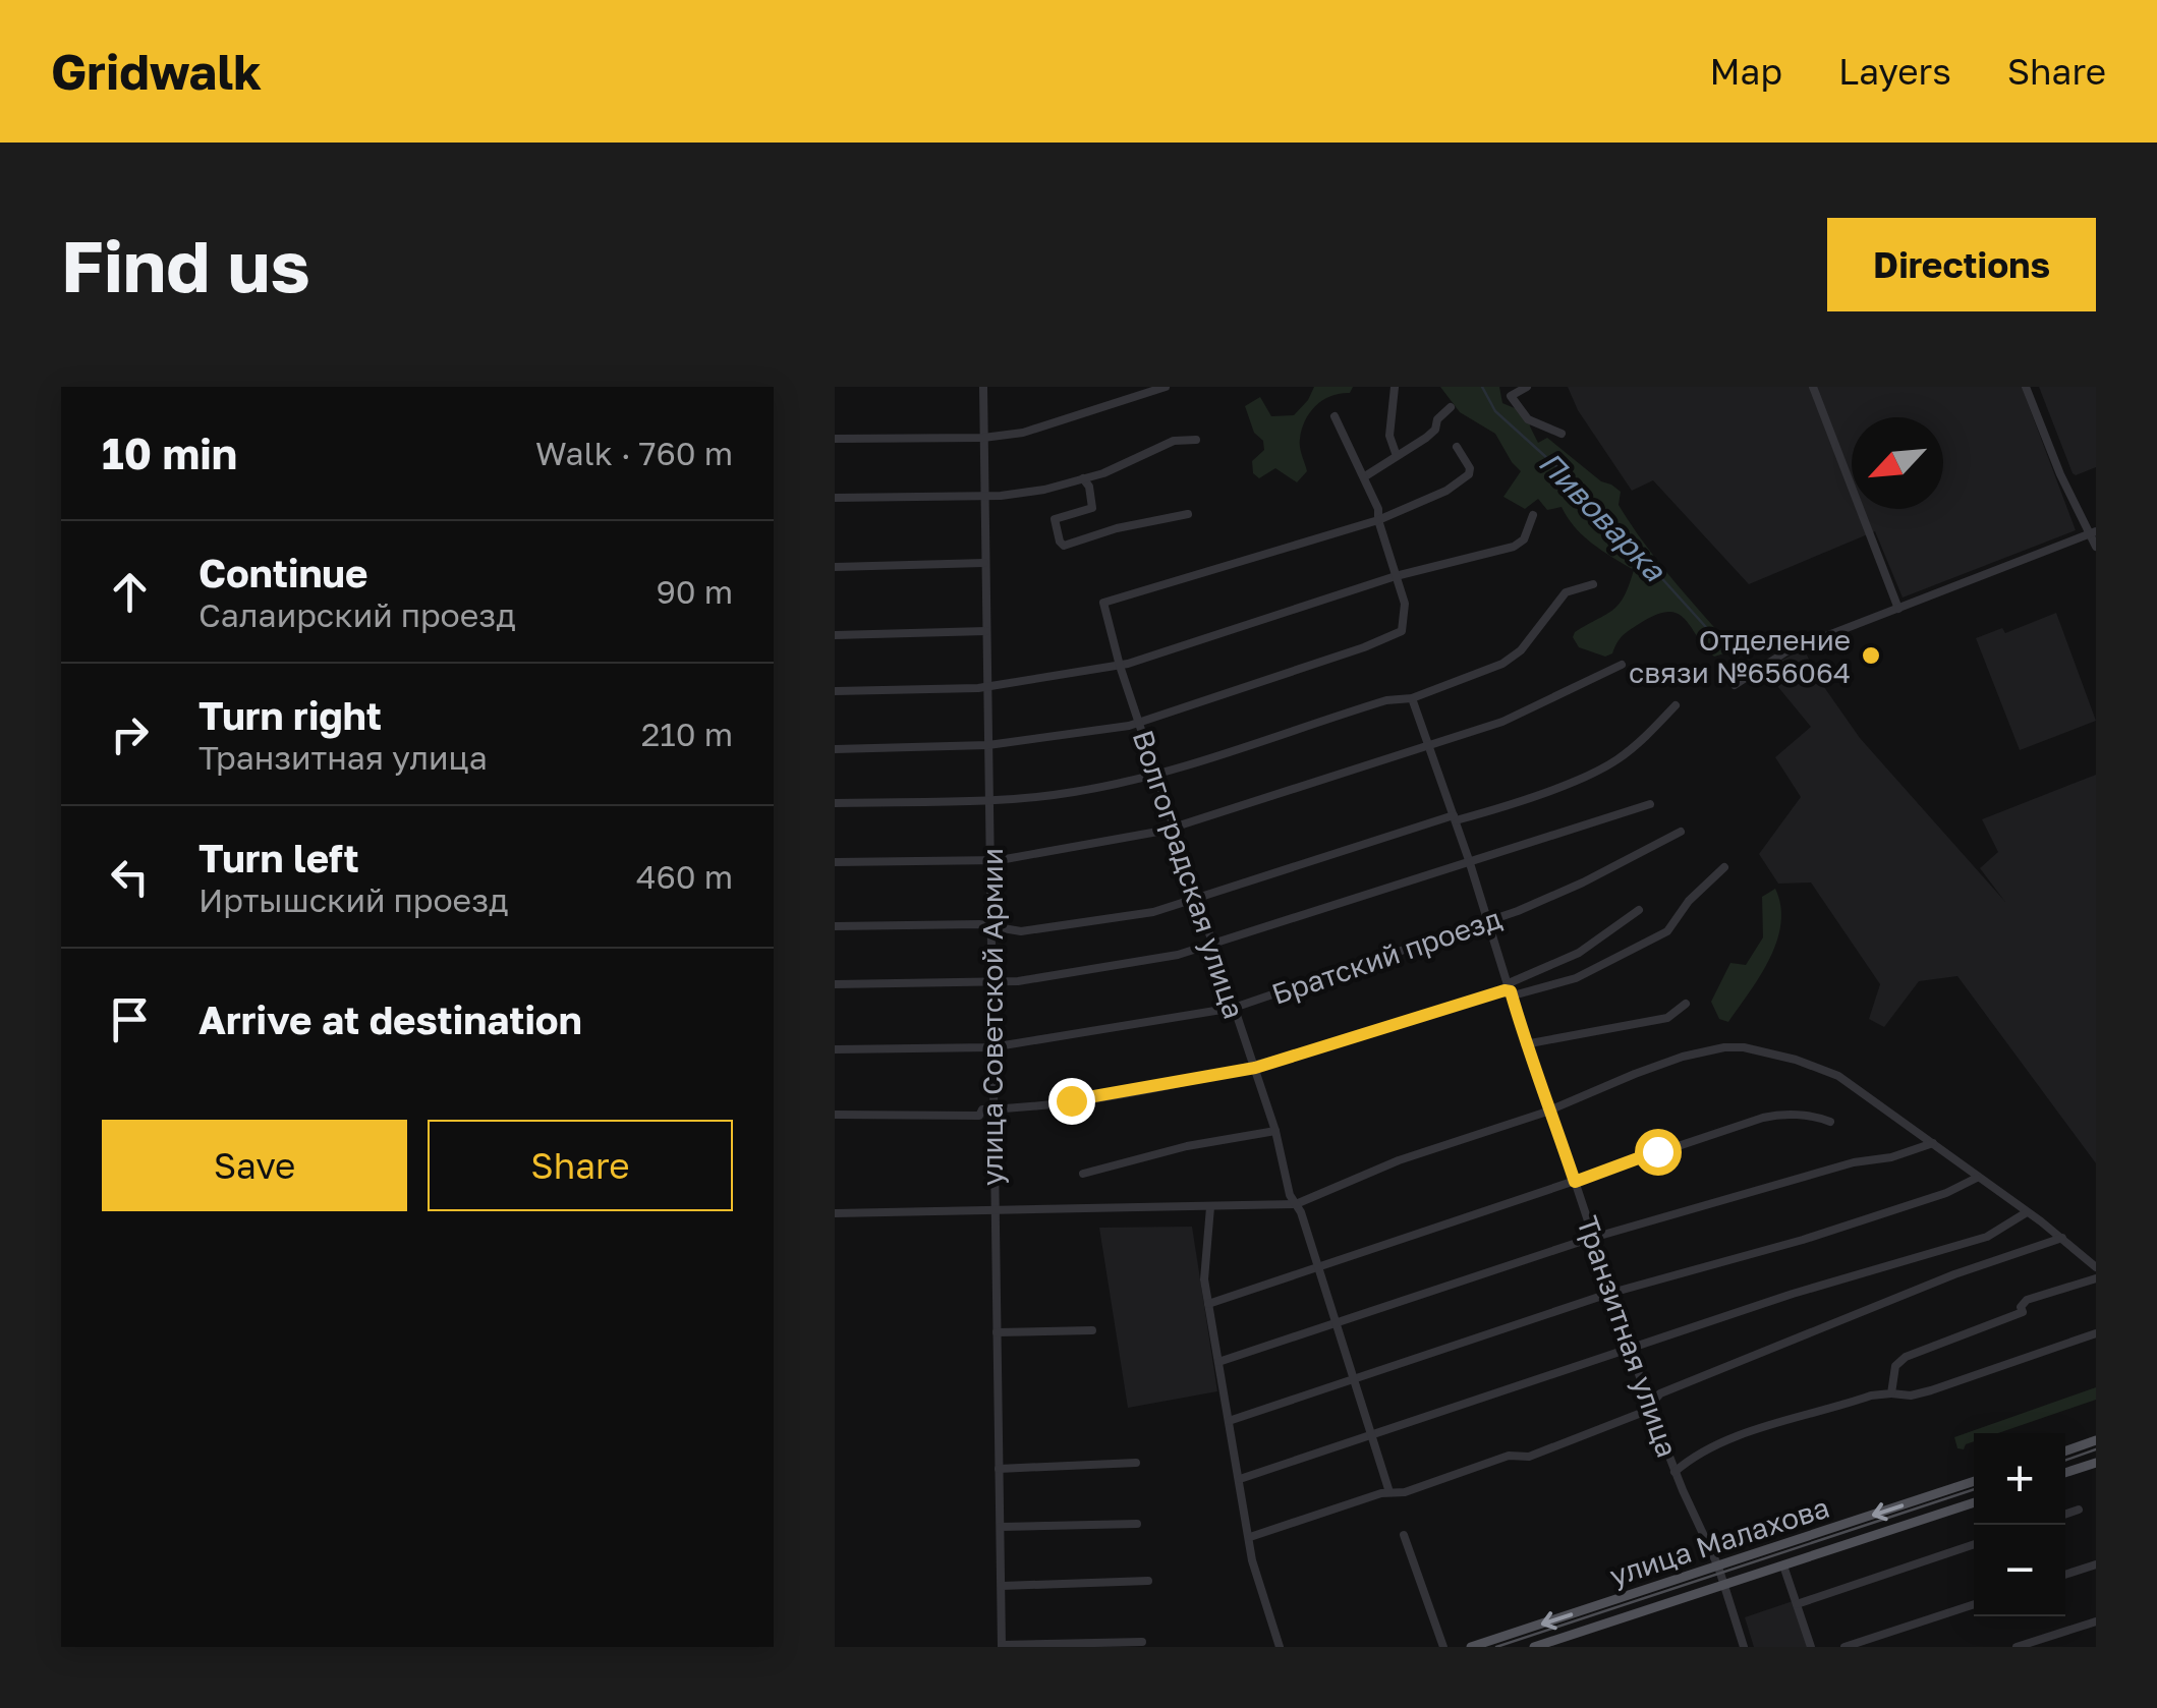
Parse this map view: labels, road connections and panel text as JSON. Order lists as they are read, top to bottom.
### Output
{
  "streets": {
    "main road": ["улица Малахова"],
    "street": [
      "Волгоградская улица",
      "Братский проезд",
      "улица Советской Армии",
      "Транзитная улица"
    ]
  },
  "crossings": [
    ["Волгоградская улица", "Братский проезд"],
    ["Братский проезд", "улица Советской Армии"],
    ["Братский проезд", "Транзитная улица"],
    ["Транзитная улица", "улица Малахова"]
  ],
  "water": ["Пивоварка"],
  "places": ["Отделение связи №656064"],
  "north": "bottom left",
  "page": {
    "header": "Gridwalk",
    "nav": ["Map", "Layers", "Share"],
    "buttons": [
      "Directions",
      ["Save", "Share"]
    ],
    "title": "Find us",
    "heading": ["10 min", "Walk · 760 m"],
    "list": [
      ["Continue", "Салаирский проезд", "90 m"],
      ["Turn right", "Транзитная улица", "210 m"],
      ["Turn left", "Иртышский проезд", "460 m"],
      "Arrive at destination"
    ],
    "map_buttons": ["+", "−"]
  }
}
